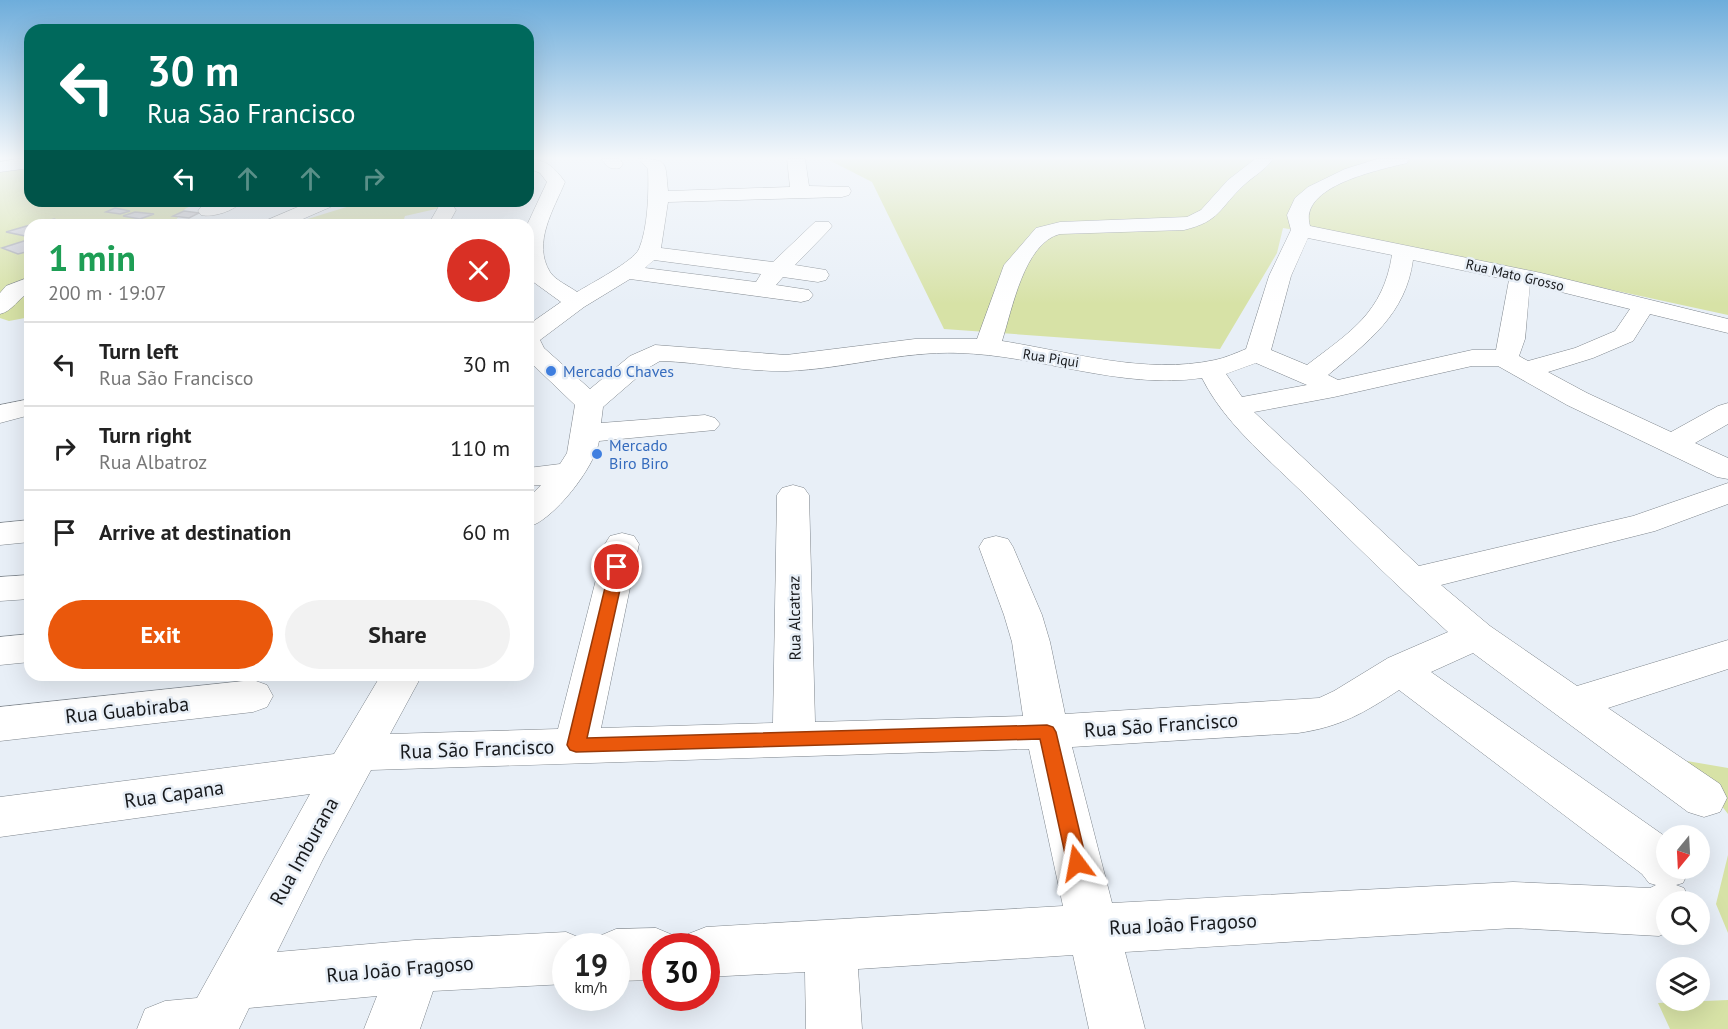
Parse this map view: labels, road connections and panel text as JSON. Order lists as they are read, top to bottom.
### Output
{
  "streets": {
    "street": [
      "Rua Mato Grosso",
      "Rua Piqui",
      "Rua Alcatraz",
      "Rua Guabiraba",
      "Rua São Francisco",
      "Rua Capana",
      "Rua Imburana",
      "Rua João Fragoso"
    ]
  },
  "crossings": [
    ["Rua Alcatraz", "Rua São Francisco"],
    ["Rua São Francisco", "Rua Capana"],
    ["Rua São Francisco", "Rua Imburana"],
    ["Rua Capana", "Rua Imburana"],
    ["Rua Imburana", "Rua João Fragoso"]
  ],
  "places": ["Mercado Chaves", "Mercado Biro Biro"],
  "north": "bottom",
  "page": {
    "turn": ["30 m", "Rua São Francisco"],
    "heading": ["1 min", "200 m · 19:07"],
    "list": [
      {
        "name": "Turn left",
        "note": "Rua São Francisco",
        "value": "30 m"
      },
      {
        "name": "Turn right",
        "note": "Rua Albatroz",
        "value": "110 m"
      },
      {
        "name": "Arrive at destination",
        "value": "60 m"
      }
    ],
    "buttons": ["Exit", "Share"],
    "speed": "19 km/h",
    "limit": "30"
  }
}
